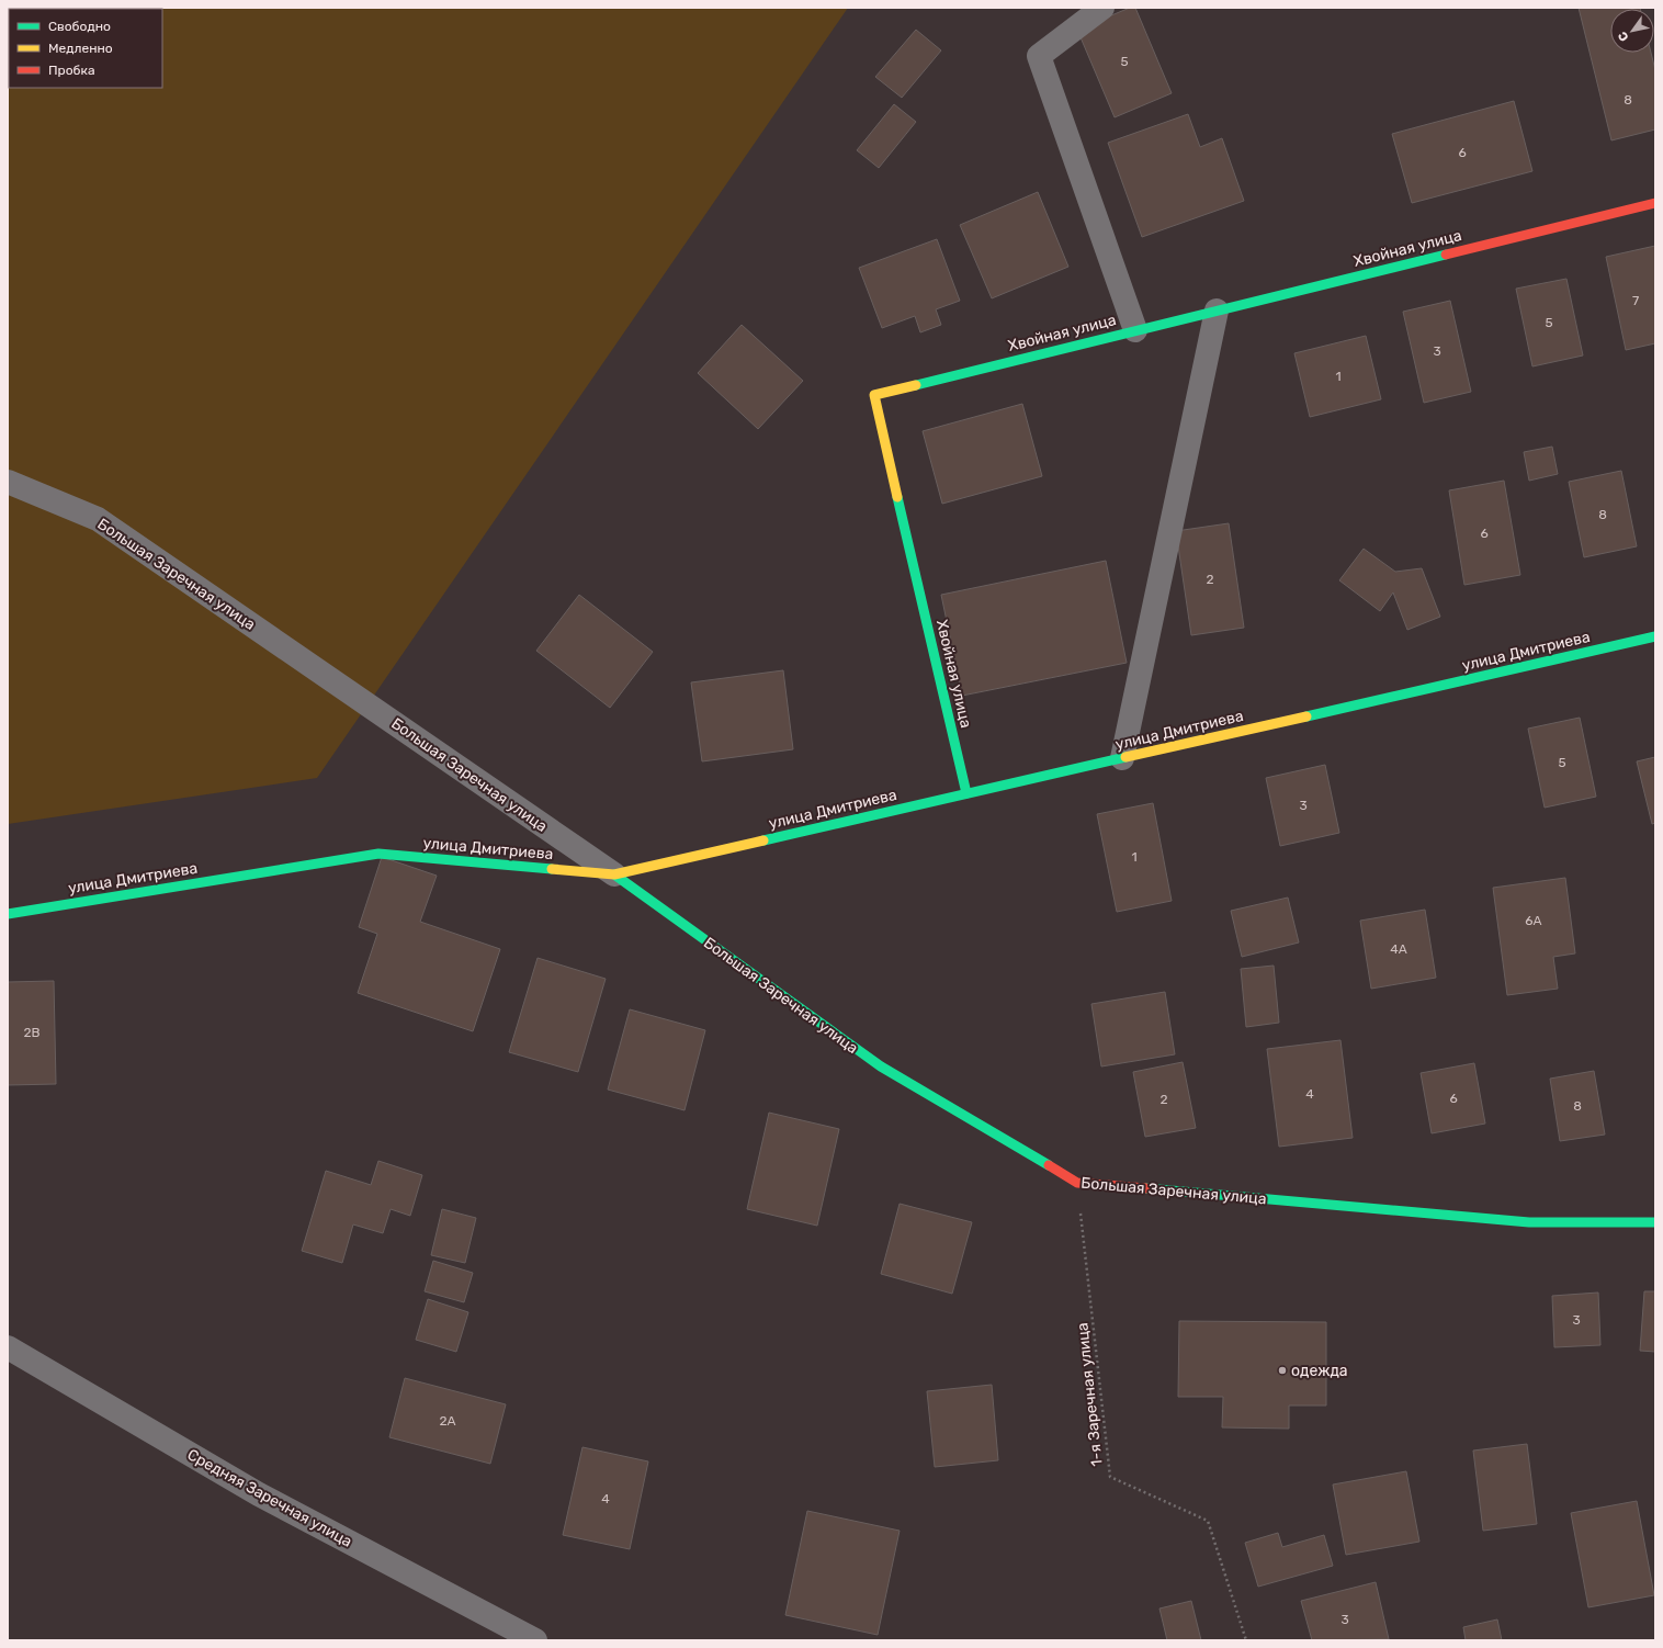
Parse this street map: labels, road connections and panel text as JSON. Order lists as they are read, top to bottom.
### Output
{
  "streets": {
    "street": [
      "Хвойная улица",
      "Большая Заречная улица",
      "улица Дмитриева",
      "Средняя Заречная улица"
    ],
    "path": ["1-я Заречная улица"]
  },
  "crossings": [
    ["Хвойная улица", "улица Дмитриева"],
    ["Большая Заречная улица", "улица Дмитриева"],
    ["Большая Заречная улица", "1-я Заречная улица"]
  ],
  "places": ["одежда"],
  "house_numbers": [
    "5",
    "8",
    "6",
    "7",
    "5",
    "3",
    "1",
    "8",
    "6",
    "2",
    "5",
    "3",
    "1",
    "6А",
    "4А",
    "2В",
    "4",
    "6",
    "2",
    "8",
    "3",
    "2А",
    "4",
    "3"
  ],
  "legend": ["Свободно", "Медленно", "Пробка"],
  "north": "bottom left"
}
